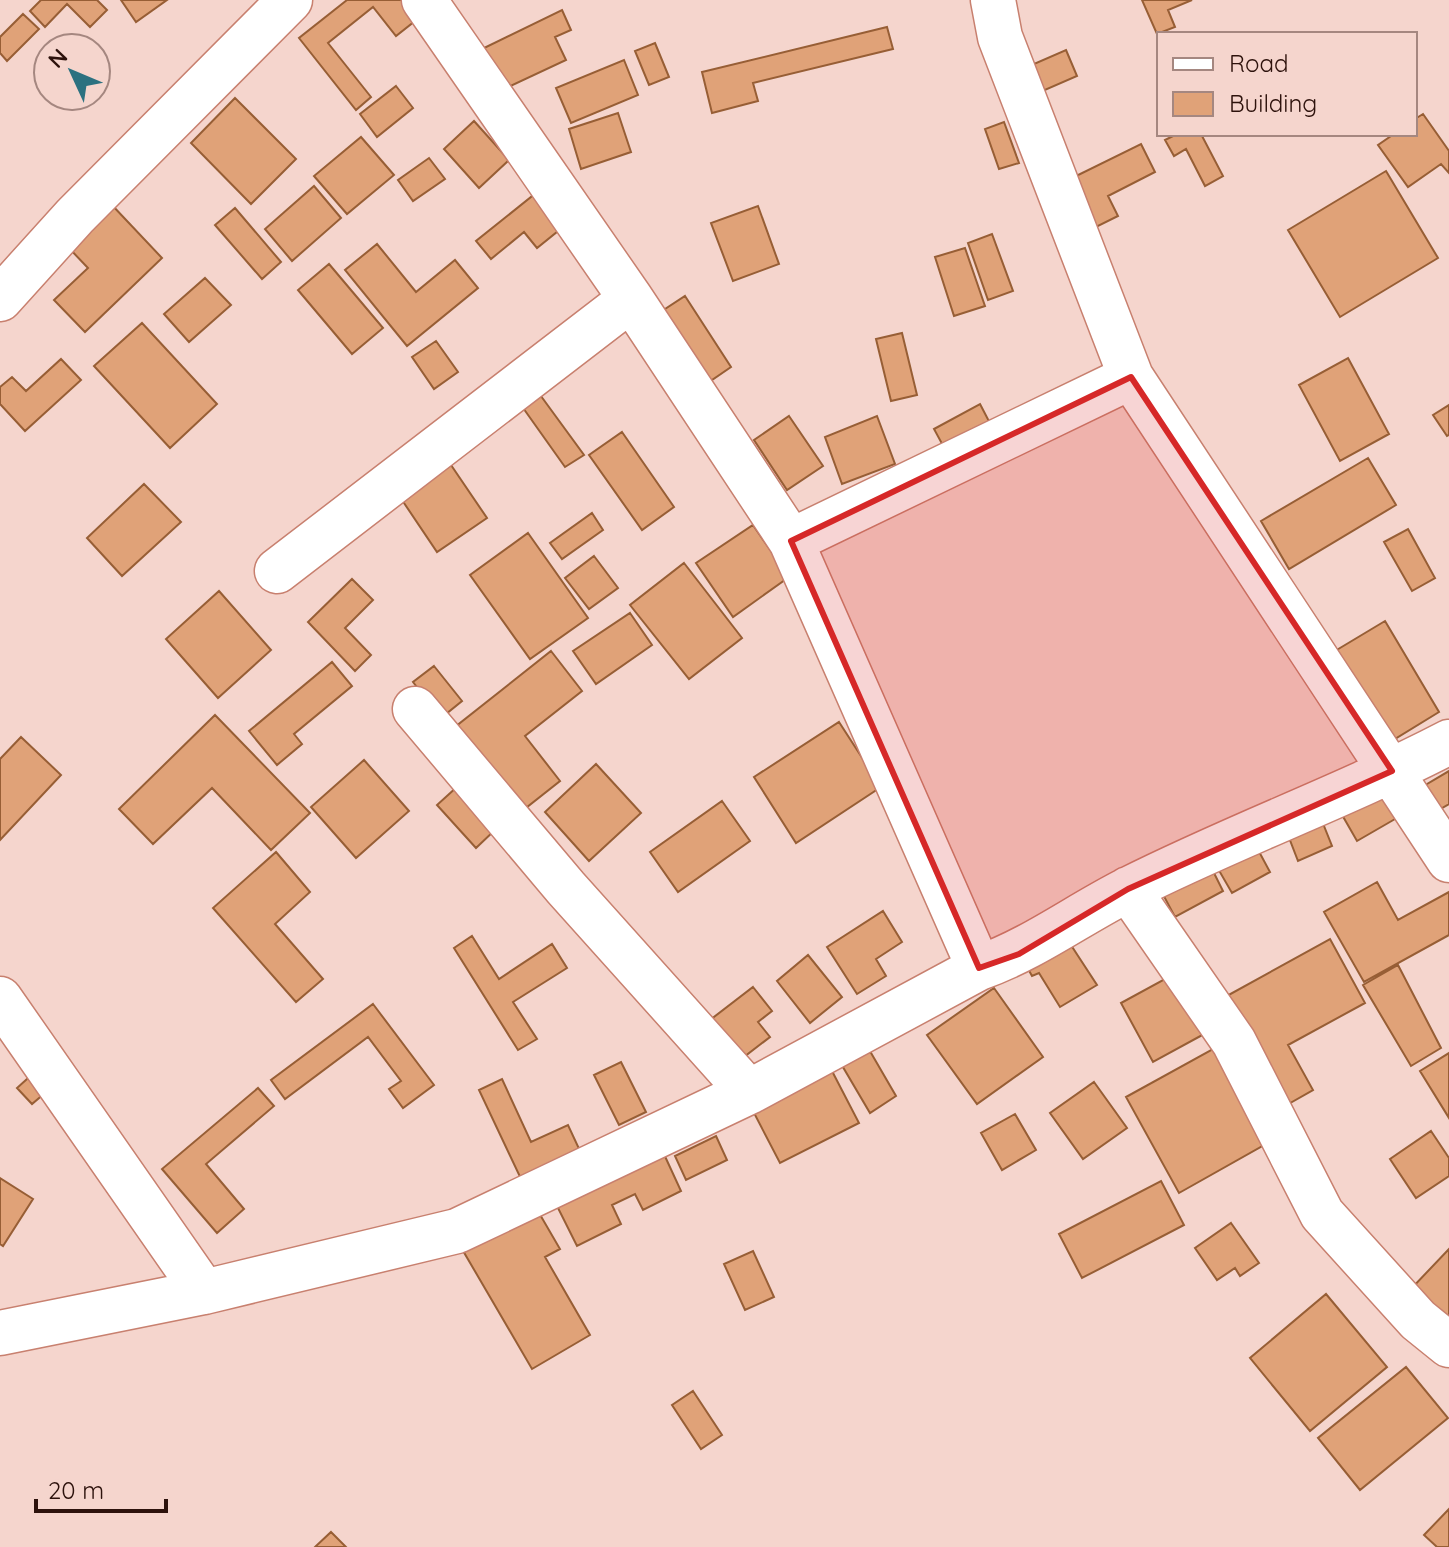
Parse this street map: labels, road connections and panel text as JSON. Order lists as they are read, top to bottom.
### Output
{
  "legend": ["Road", "Building"],
  "scale_bar": "20 m",
  "north": "top left"
}
